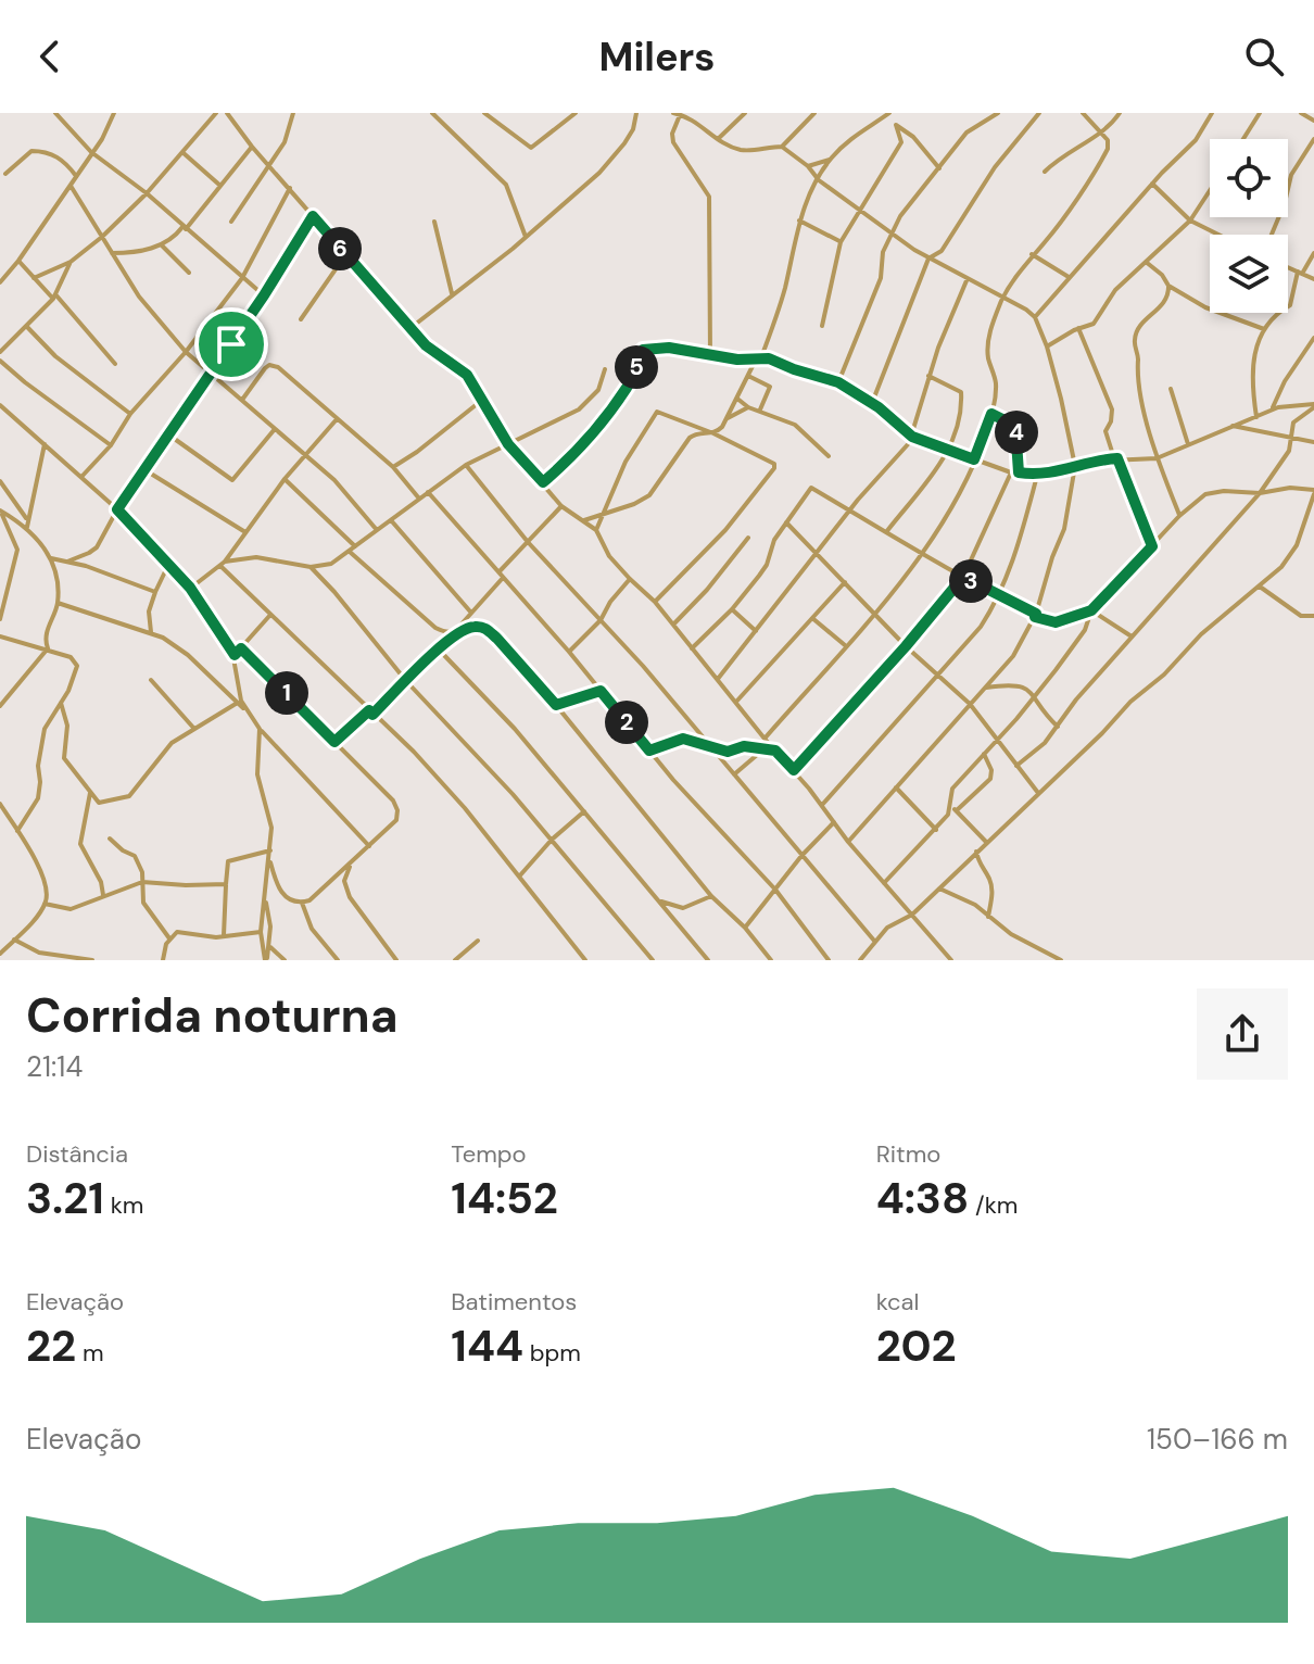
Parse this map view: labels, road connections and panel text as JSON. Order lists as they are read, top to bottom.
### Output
{
  "page": {
    "header": "Milers",
    "pins": [
      "6",
      "5",
      "4",
      "3",
      "1",
      "2"
    ],
    "heading": ["Corrida noturna", "21:14"],
    "stats": [
      ["Distância", "3.21 km"],
      ["Tempo", "14:52"],
      ["Ritmo", "4:38 /km"],
      ["Elevação", "22 m"],
      ["Batimentos", "144 bpm"],
      ["kcal", "202"]
    ],
    "chart": ["Elevação", "150–166 m"]
  }
}
